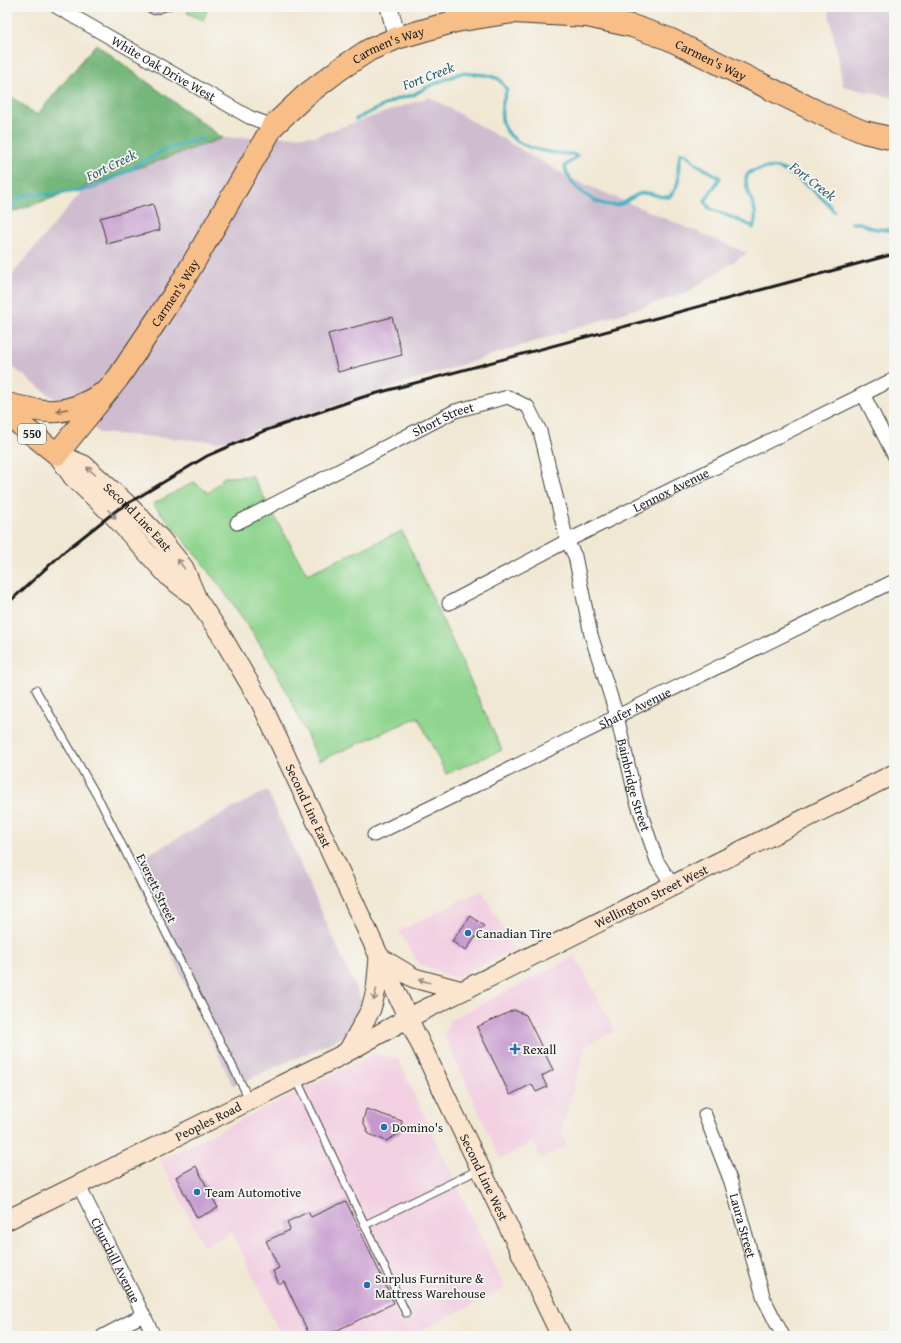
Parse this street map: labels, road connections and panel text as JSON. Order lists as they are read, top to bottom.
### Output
{
  "streets": {
    "highway": ["Carmen's Way", "550", "Second Line East"],
    "main road": ["Wellington Street West", "Peoples Road", "Second Line West"],
    "street": [
      "White Oak Drive West",
      "Short Street",
      "Lennox Avenue",
      "Shafer Avenue",
      "Bainbridge Street",
      "Laura Street",
      "Churchill Avenue"
    ],
    "lane": ["Everett Street"]
  },
  "crossings": [
    ["Carmen's Way", "White Oak Drive West"],
    ["Carmen's Way", "Second Line East"],
    ["Short Street", "Lennox Avenue"],
    ["Short Street", "Bainbridge Street"],
    ["Lennox Avenue", "Bainbridge Street"],
    ["Second Line East", "Wellington Street West"],
    ["Second Line East", "Peoples Road"],
    ["Second Line East", "Second Line West"],
    ["Shafer Avenue", "Bainbridge Street"],
    ["Bainbridge Street", "Wellington Street West"],
    ["Everett Street", "Peoples Road"],
    ["Wellington Street West", "Peoples Road"],
    ["Wellington Street West", "Second Line West"],
    ["Peoples Road", "Second Line West"],
    ["Peoples Road", "Churchill Avenue"]
  ],
  "water": ["Fort Creek"],
  "places": {
    "other": [
      "Canadian Tire",
      "Domino's",
      "Team Automotive",
      "Surplus Furniture & Mattress Warehouse"
    ],
    "health": ["Rexall"]
  }
}
